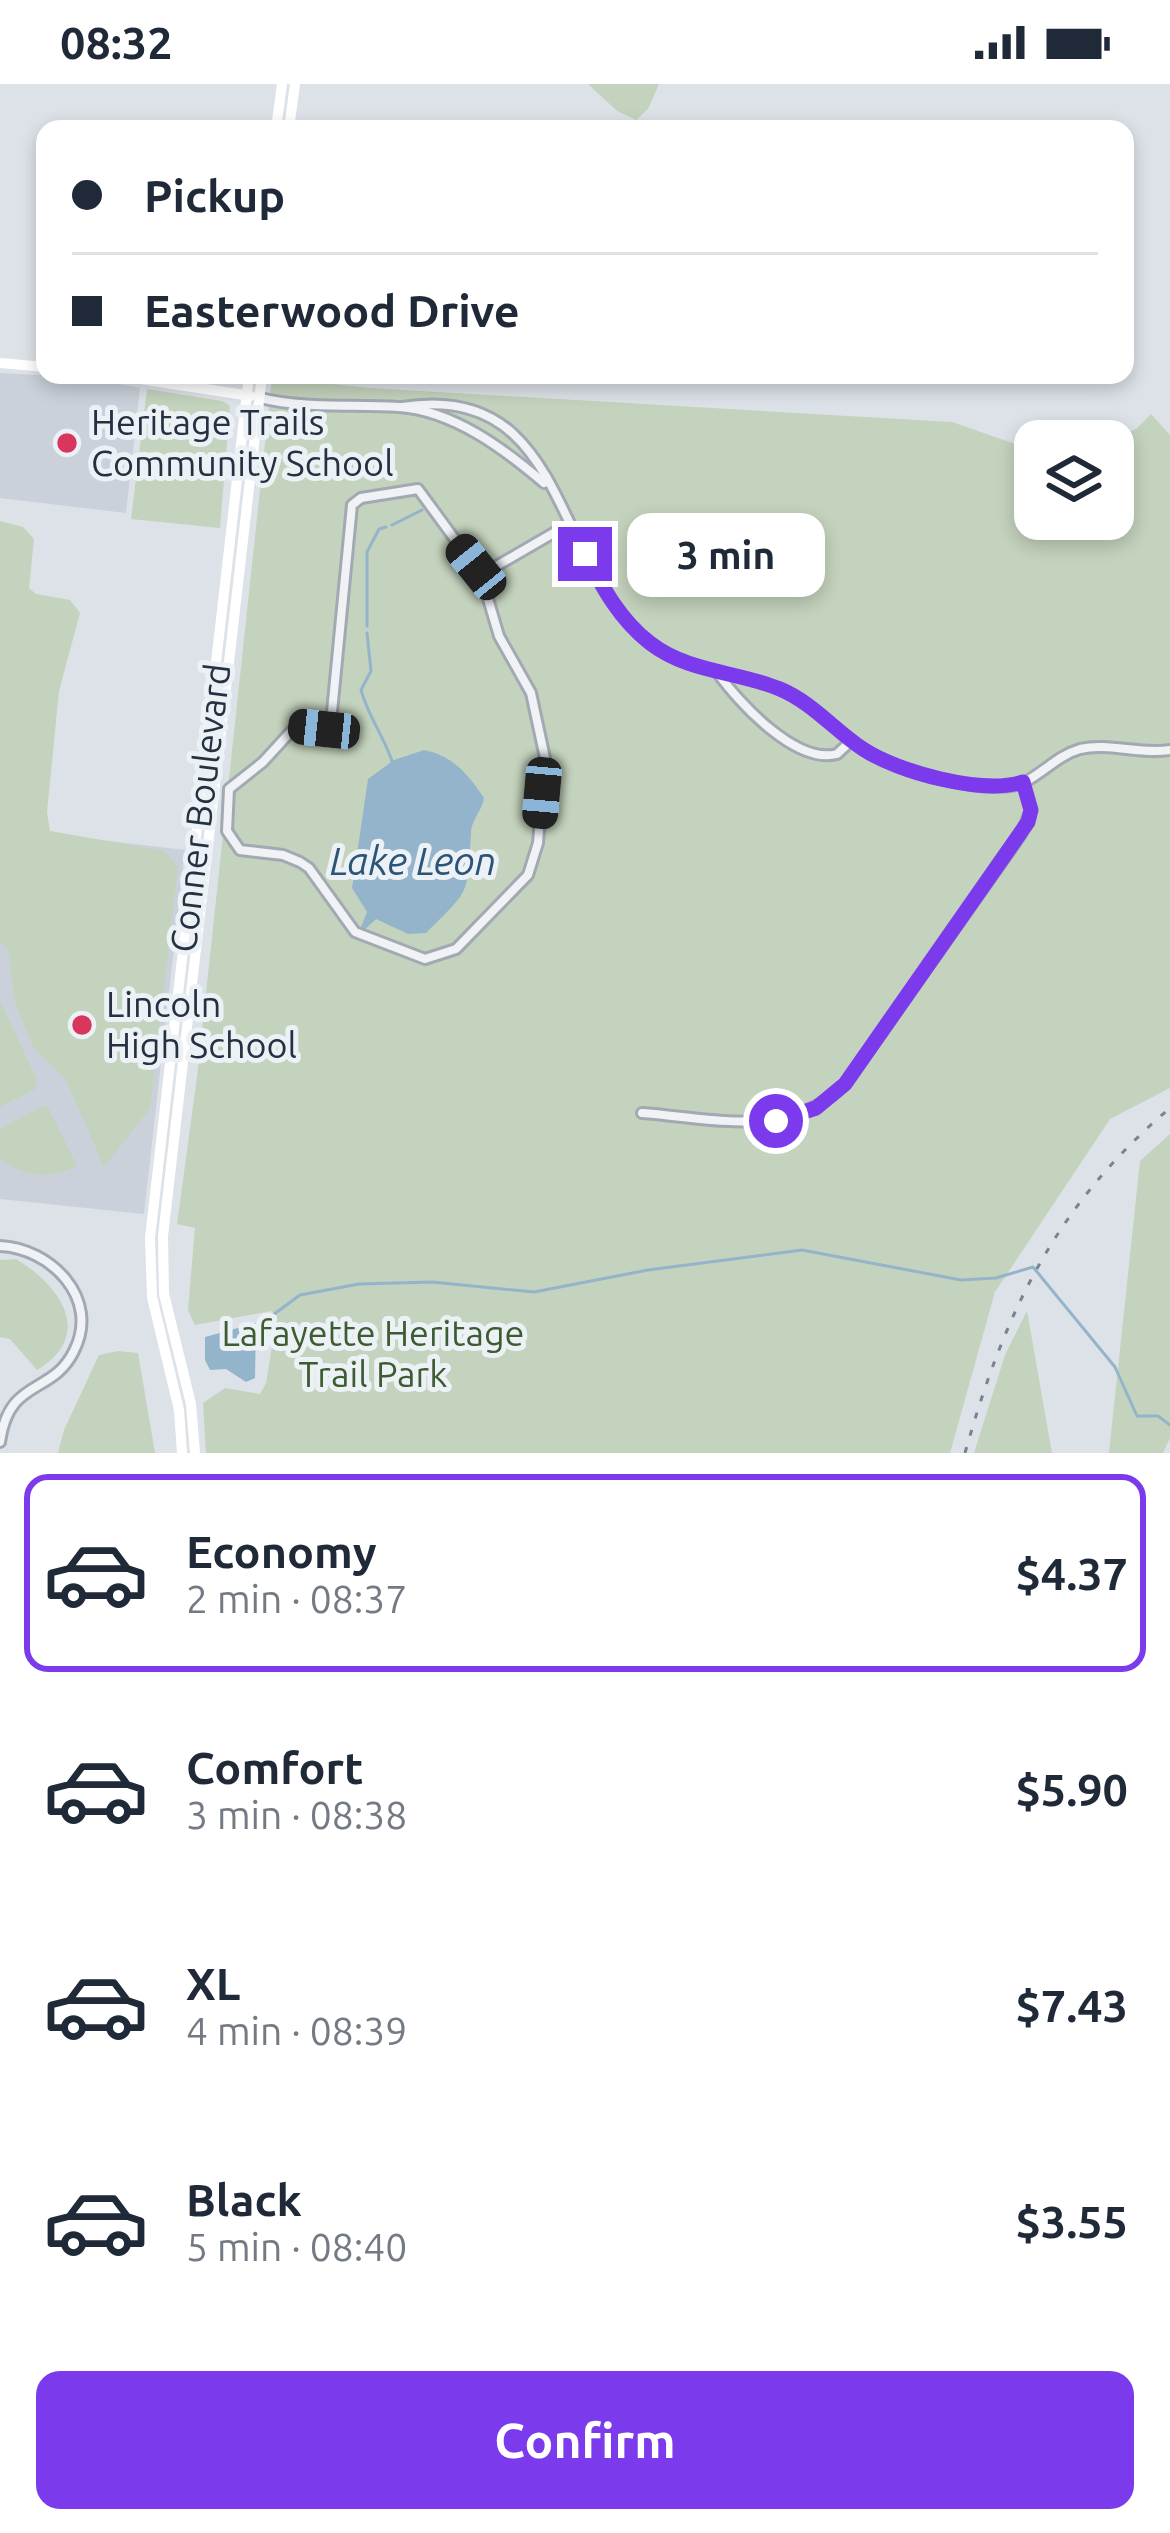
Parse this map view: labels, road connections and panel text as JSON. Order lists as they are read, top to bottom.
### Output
{
  "streets": {
    "main road": ["Conner Boulevard"]
  },
  "water": ["Lake Leon"],
  "parks": ["Lafayette Heritage Trail Park"],
  "places": ["Heritage Trails Community School", "Lincoln High School"],
  "page": {
    "status": "08:32",
    "banner": ["Pickup", "Easterwood Drive"],
    "bubble": "3 min",
    "list": [
      {
        "name": "Economy",
        "note": "2 min · 08:37",
        "value": "$4.37"
      },
      {
        "name": "Comfort",
        "note": "3 min · 08:38",
        "value": "$5.90"
      },
      {
        "name": "XL",
        "note": "4 min · 08:39",
        "value": "$7.43"
      },
      {
        "name": "Black",
        "note": "5 min · 08:40",
        "value": "$3.55"
      }
    ],
    "buttons": "Confirm"
  }
}
